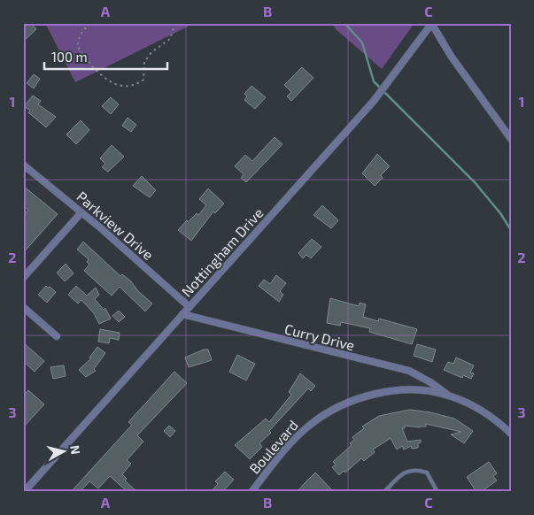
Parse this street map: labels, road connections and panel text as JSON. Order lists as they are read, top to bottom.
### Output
{
  "streets": {
    "street": [
      "Parkview Drive",
      "Nottingham Drive",
      "Curry Drive",
      "Boulevard"
    ]
  },
  "crossings": [
    ["Parkview Drive", "Nottingham Drive"],
    ["Nottingham Drive", "Curry Drive"],
    ["Curry Drive", "Boulevard"]
  ],
  "scale_bar": "100 m",
  "north": "right",
  "grid": {
    "columns": ["A", "B", "C"],
    "rows": ["1", "2", "3"]
  }
}
